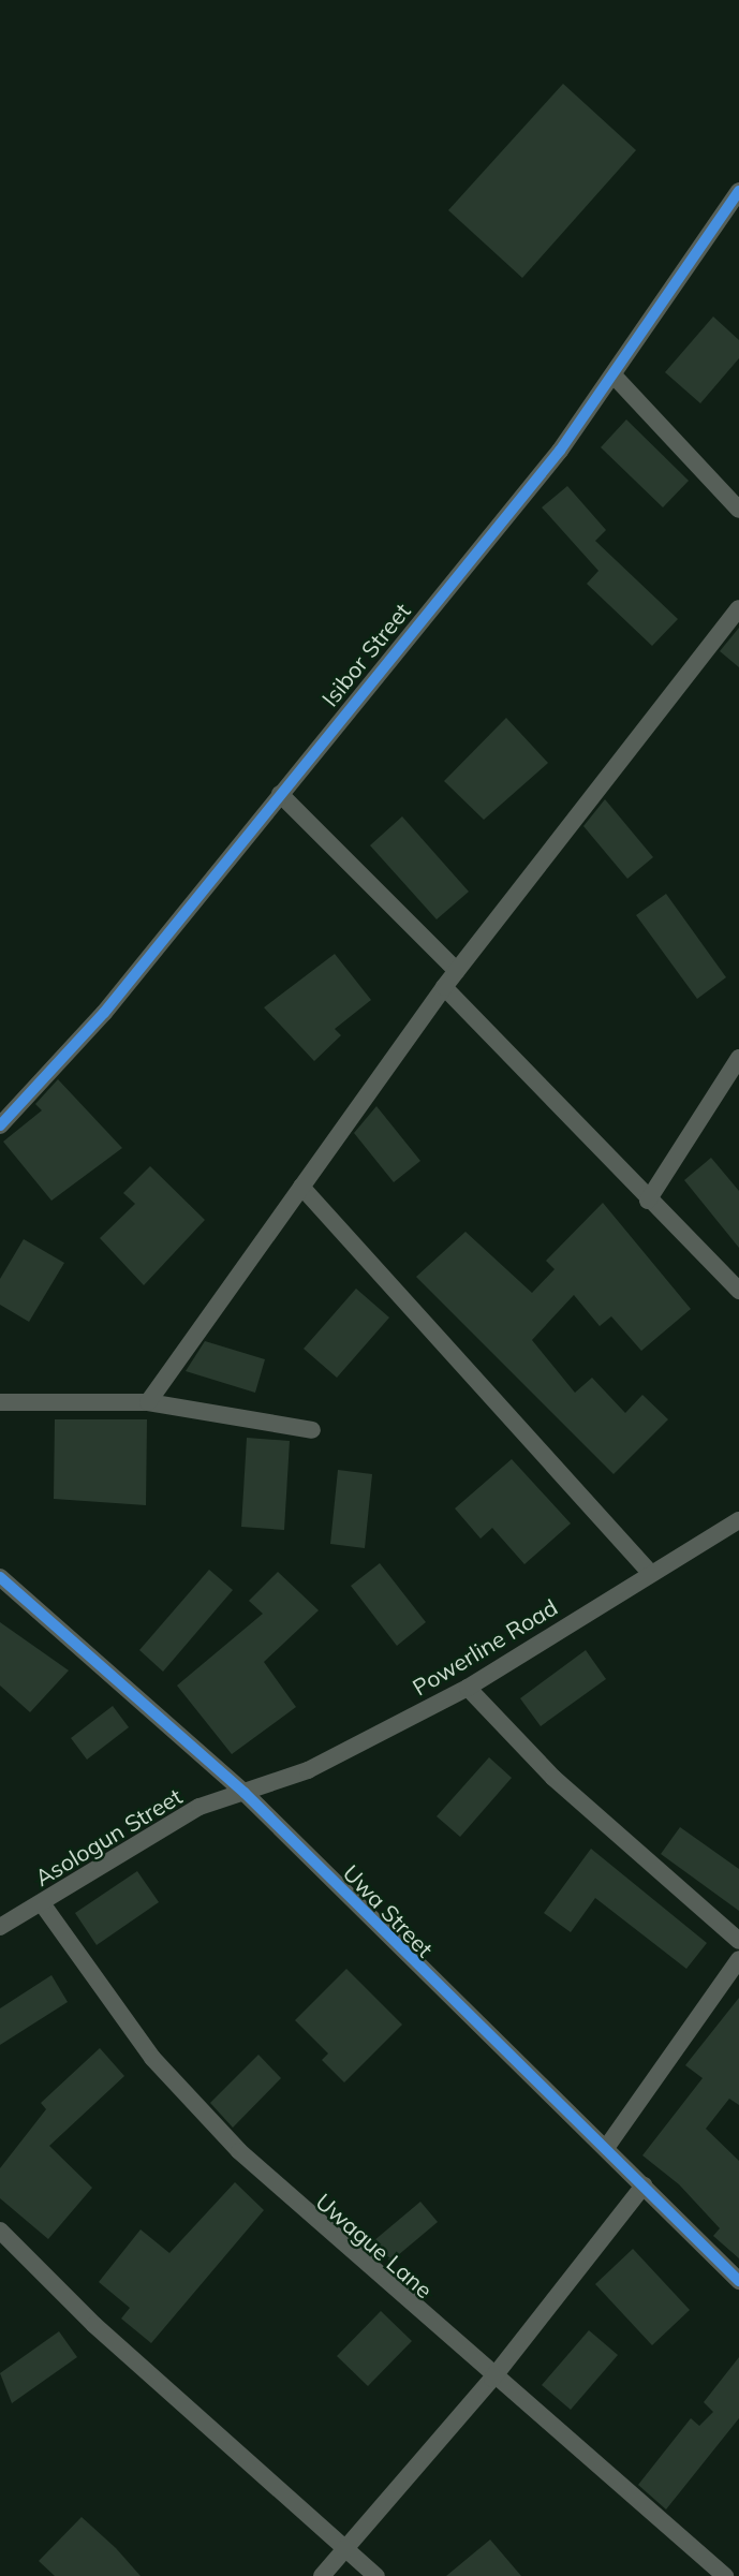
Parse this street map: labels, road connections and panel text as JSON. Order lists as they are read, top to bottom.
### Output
{
  "streets": {
    "street": [
      "Isibor Street",
      "Powerline Road",
      "Asologun Street",
      "Uwa Street",
      "Uwague Lane"
    ]
  },
  "crossings": [
    ["Powerline Road", "Asologun Street"],
    ["Powerline Road", "Uwa Street"],
    ["Asologun Street", "Uwa Street"],
    ["Asologun Street", "Uwague Lane"]
  ]
}
